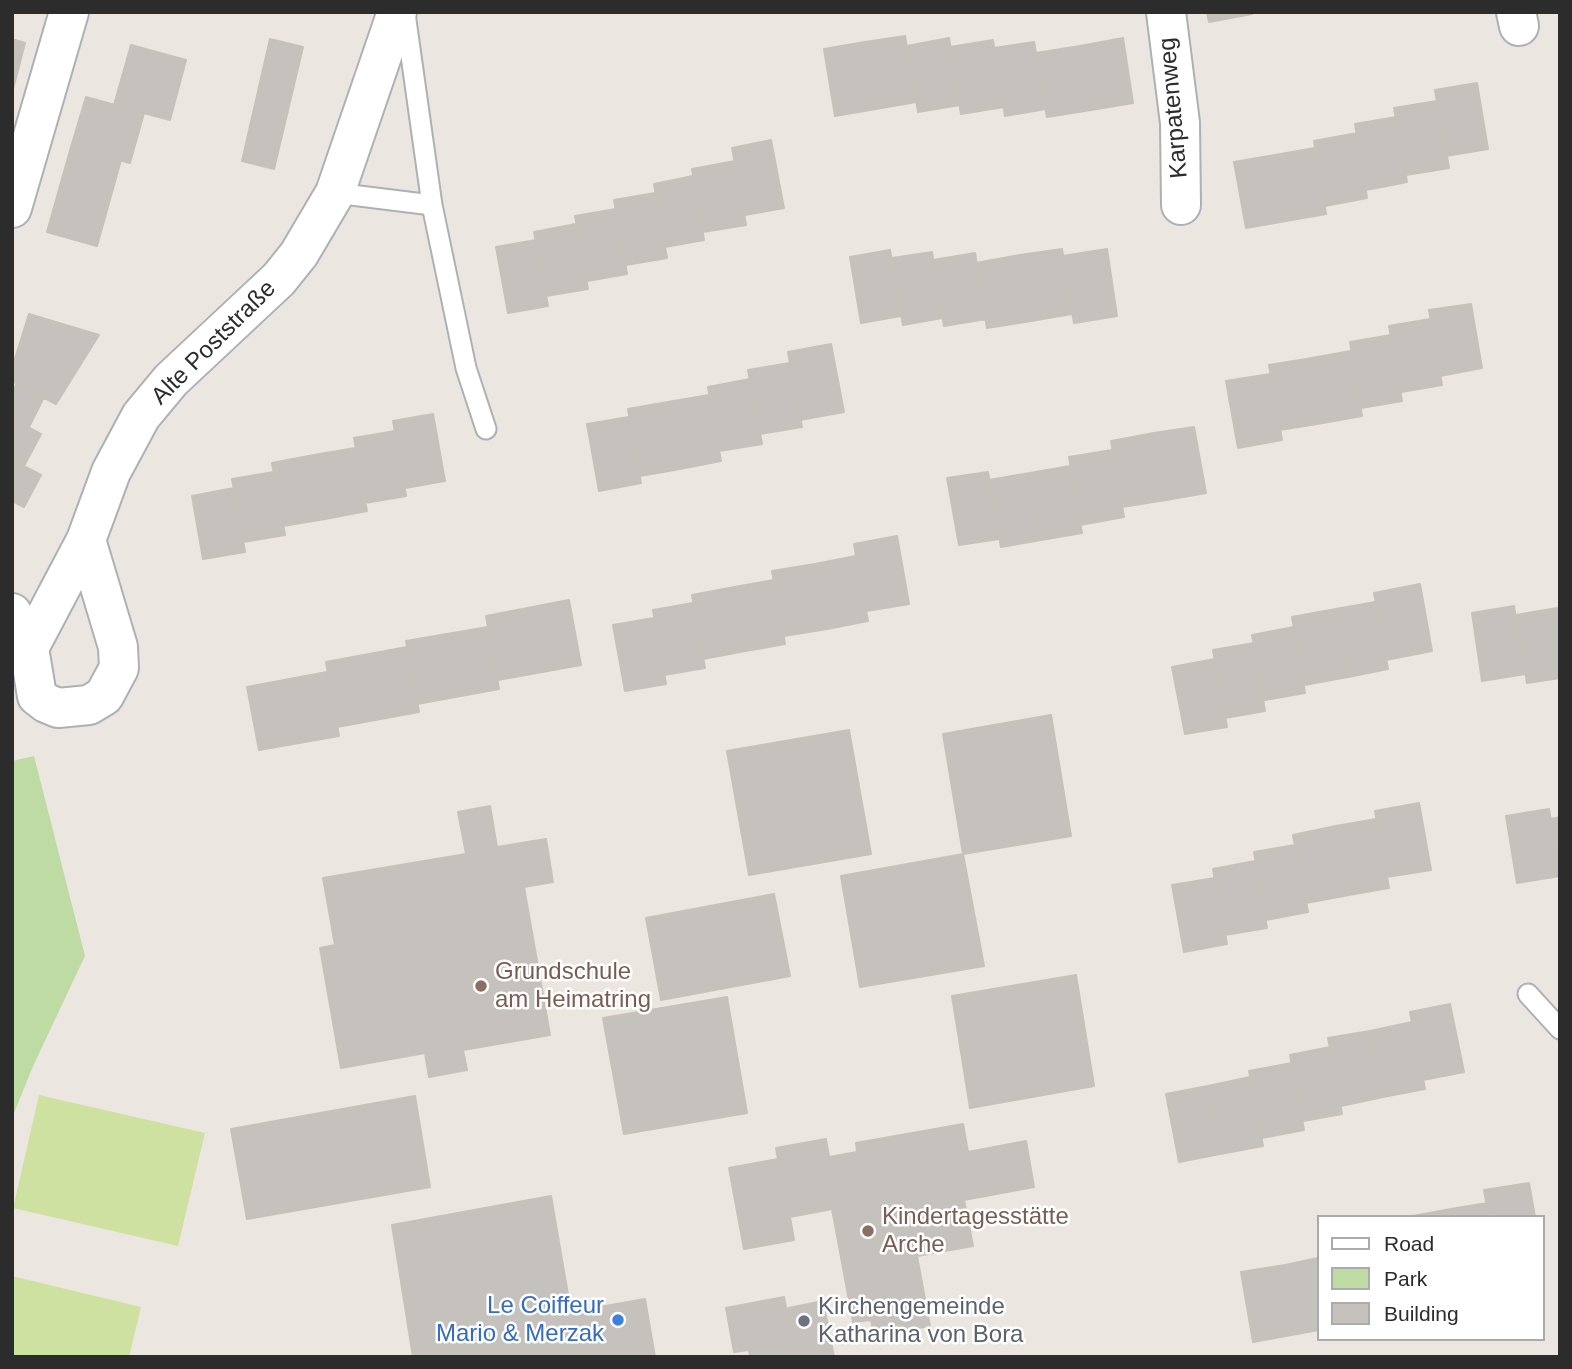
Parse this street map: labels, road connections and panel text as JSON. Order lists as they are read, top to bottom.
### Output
{
  "streets": {
    "street": ["Karpatenweg", "Alte Poststraße"]
  },
  "places": [
    "Grundschule am Heimatring",
    "Kindertagesstätte Arche",
    "Le Coiffeur Mario & Merzak",
    "Kirchengemeinde Katharina von Bora"
  ],
  "legend": ["Road", "Park", "Building"]
}
